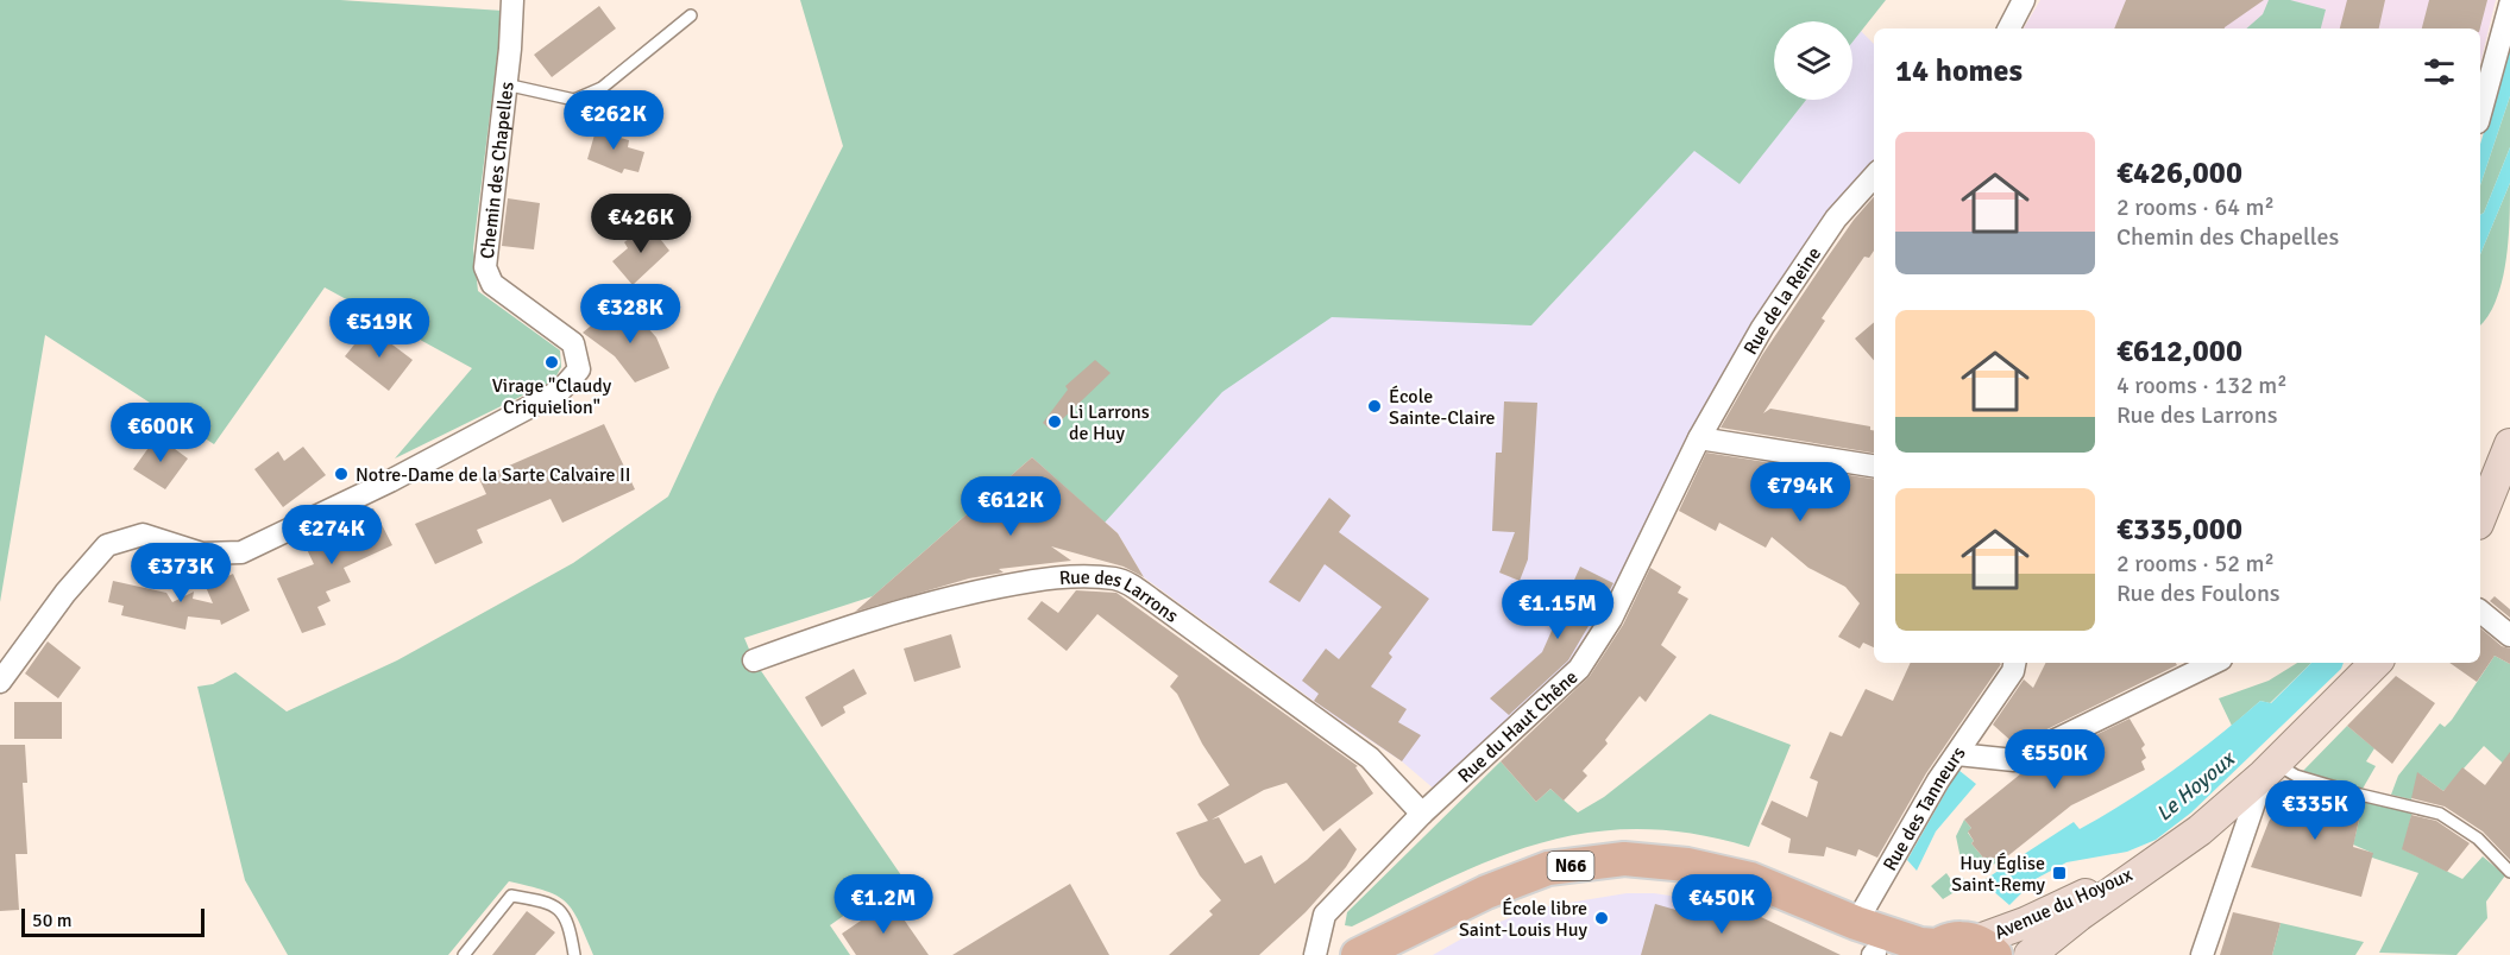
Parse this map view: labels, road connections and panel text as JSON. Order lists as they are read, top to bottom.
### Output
{
  "streets": {
    "main road": ["N66", "Avenue du Hoyoux"],
    "street": [
      "Chemin des Chapelles",
      "Rue de la Reine",
      "Rue des Larrons",
      "Rue du Haut Chêne",
      "Rue des Tanneurs"
    ]
  },
  "crossings": [
    ["Rue de la Reine", "Rue du Haut Chêne"],
    ["Rue des Larrons", "Rue du Haut Chêne"],
    ["Rue des Tanneurs", "N66"]
  ],
  "water": ["Le Hoyoux"],
  "places": {
    "other": [
      "Virage \"Claudy Criquielion\"",
      "École Sainte-Claire",
      "Li Larrons de Huy",
      "Notre-Dame de la Sarte Calvaire II",
      "École libre Saint-Louis Huy"
    ],
    "transit": ["Huy Église Saint-Remy"]
  },
  "scale_bar": "50 m",
  "page": {
    "heading": "14 homes",
    "price": [
      "€262K",
      "€426K",
      "€328K",
      "€519K",
      "€600K",
      "€794K",
      "€612K",
      "€274K",
      "€373K",
      "€1.15M",
      "€550K",
      "€335K",
      "€1.2M",
      "€450K"
    ],
    "list": [
      {
        "name": "€426,000",
        "note": "2 rooms · 64 m² · Chemin des Chapelles"
      },
      {
        "name": "€612,000",
        "note": "4 rooms · 132 m² · Rue des Larrons"
      },
      {
        "name": "€335,000",
        "note": "2 rooms · 52 m² · Rue des Foulons"
      }
    ],
    "scale": "50 m"
  }
}
